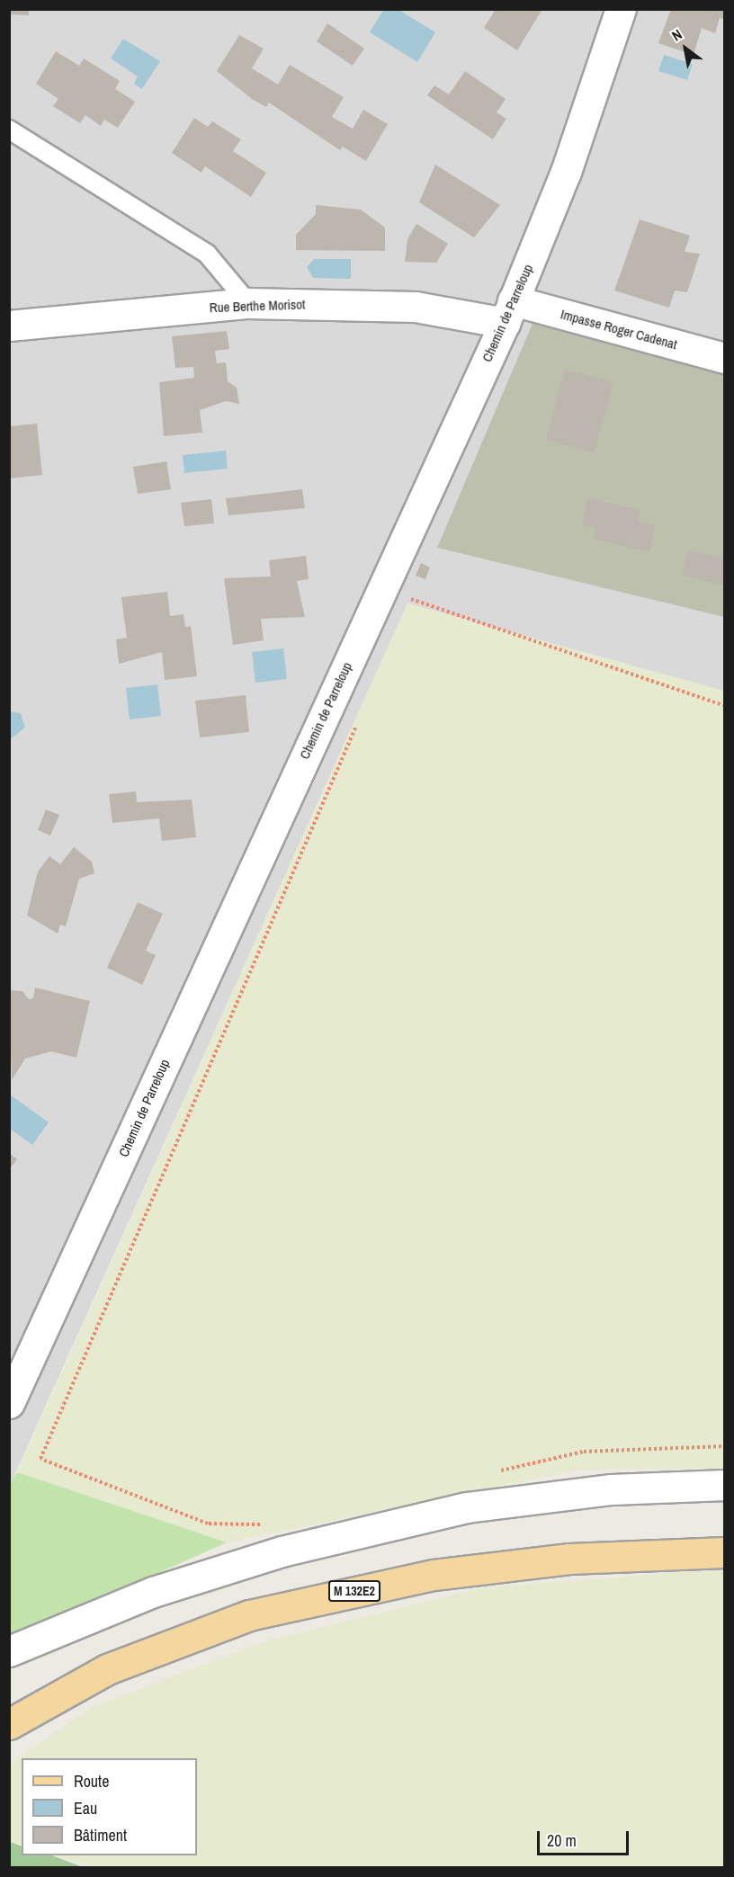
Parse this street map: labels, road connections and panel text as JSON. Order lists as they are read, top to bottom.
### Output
{
  "streets": {
    "main road": ["M 132E2"],
    "street": ["Rue Berthe Morisot", "Chemin de Parreloup", "Impasse Roger Cadenat"]
  },
  "crossings": [
    ["Rue Berthe Morisot", "Chemin de Parreloup"],
    ["Rue Berthe Morisot", "Impasse Roger Cadenat"],
    ["Chemin de Parreloup", "Impasse Roger Cadenat"]
  ],
  "legend": ["Route", "Eau", "Bâtiment"],
  "scale_bar": "20 m",
  "north": "top left"
}
